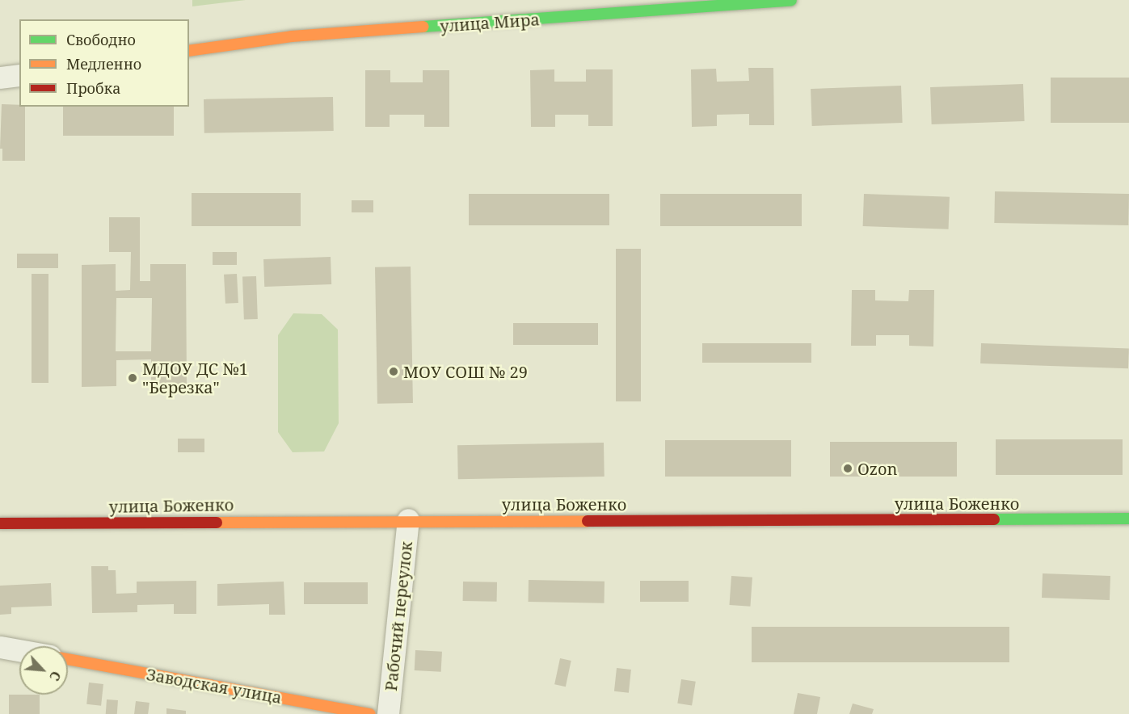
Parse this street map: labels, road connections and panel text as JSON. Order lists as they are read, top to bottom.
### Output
{
  "streets": {
    "street": [
      "улица Мира",
      "улица Боженко",
      "Рабочий переулок",
      "Заводская улица"
    ]
  },
  "crossings": [
    ["улица Боженко", "Рабочий переулок"]
  ],
  "places": ["МОУ СОШ № 29", "МДОУ ДС №1 \"Березка\"", "Ozon"],
  "legend": ["Свободно", "Медленно", "Пробка"],
  "north": "bottom right"
}
